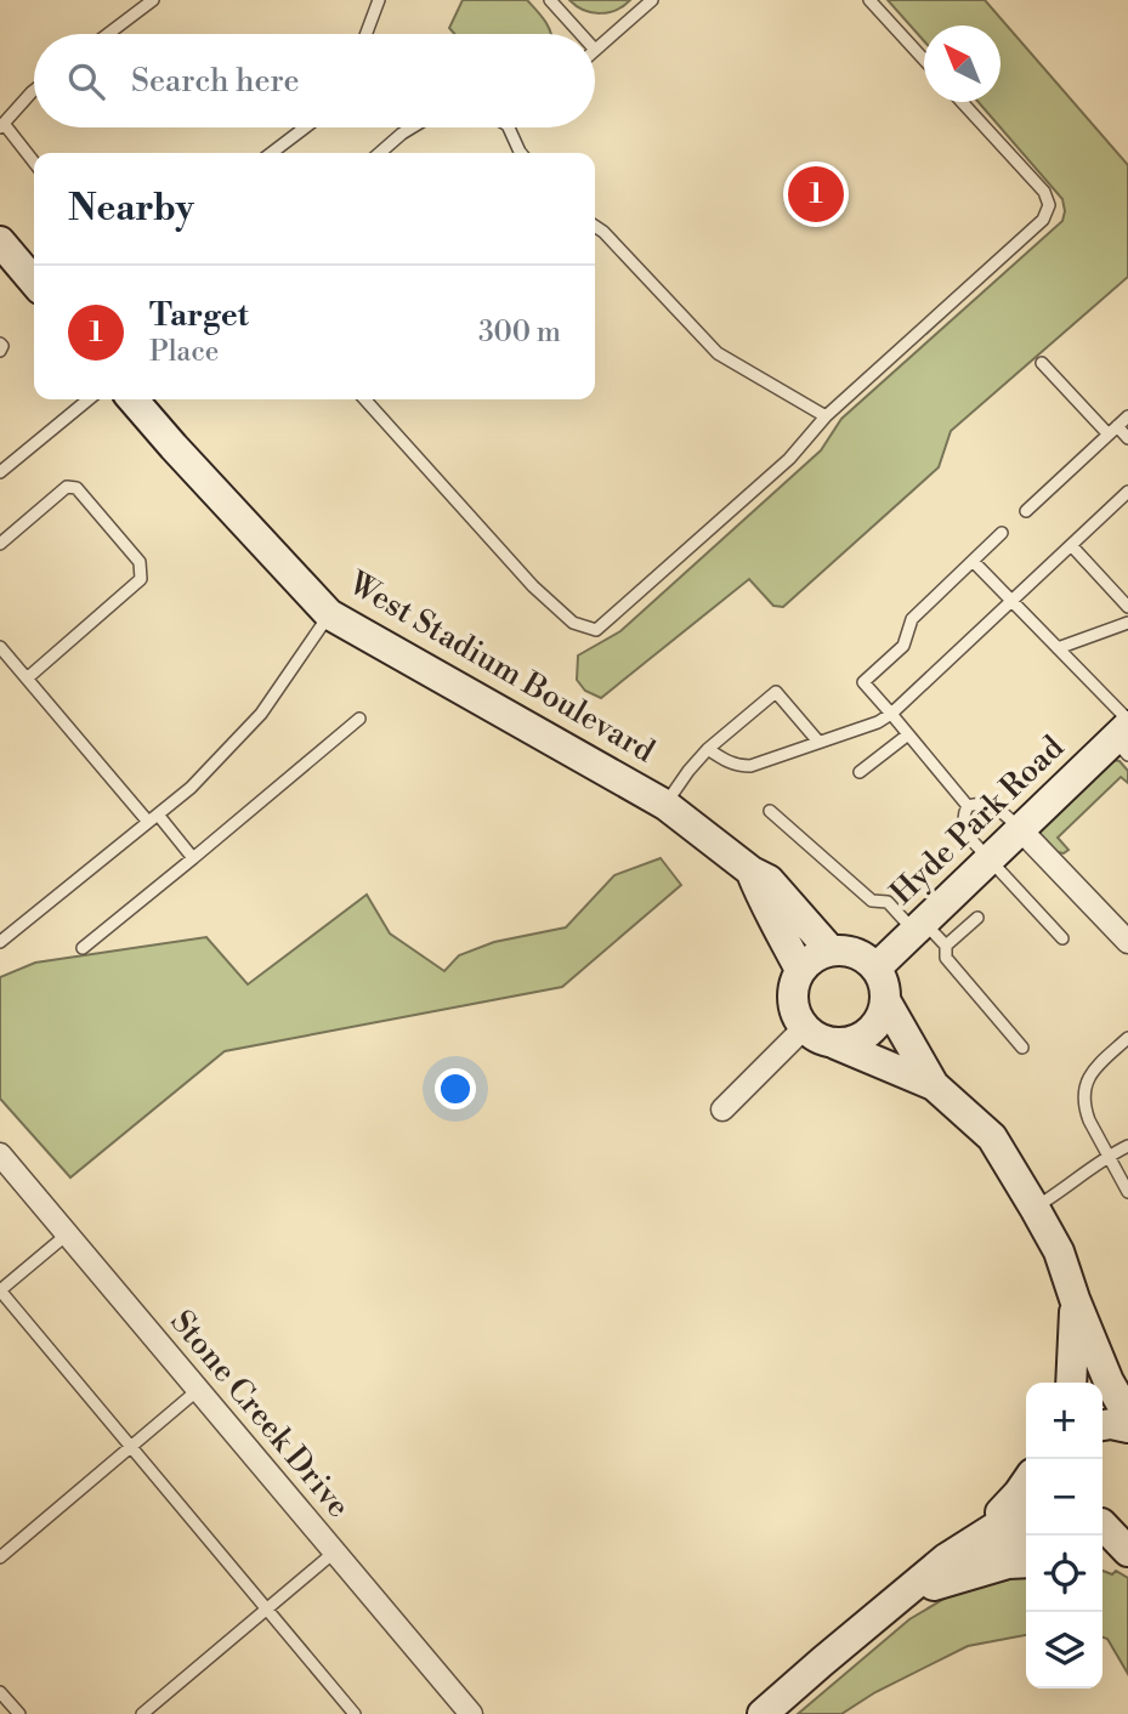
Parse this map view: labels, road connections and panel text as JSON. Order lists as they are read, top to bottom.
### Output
{
  "streets": {
    "main road": ["West Stadium Boulevard", "Hyde Park Road"],
    "street": ["Stone Creek Drive"]
  },
  "crossings": [
    ["West Stadium Boulevard", "Hyde Park Road"]
  ],
  "north": "top left",
  "page": {
    "search": "Search here",
    "heading": "Nearby",
    "pins": "1",
    "list": [
      {
        "mark": "1",
        "name": "Target",
        "note": "Place",
        "value": "300 m"
      }
    ],
    "map_buttons": ["+", "−"]
  }
}
